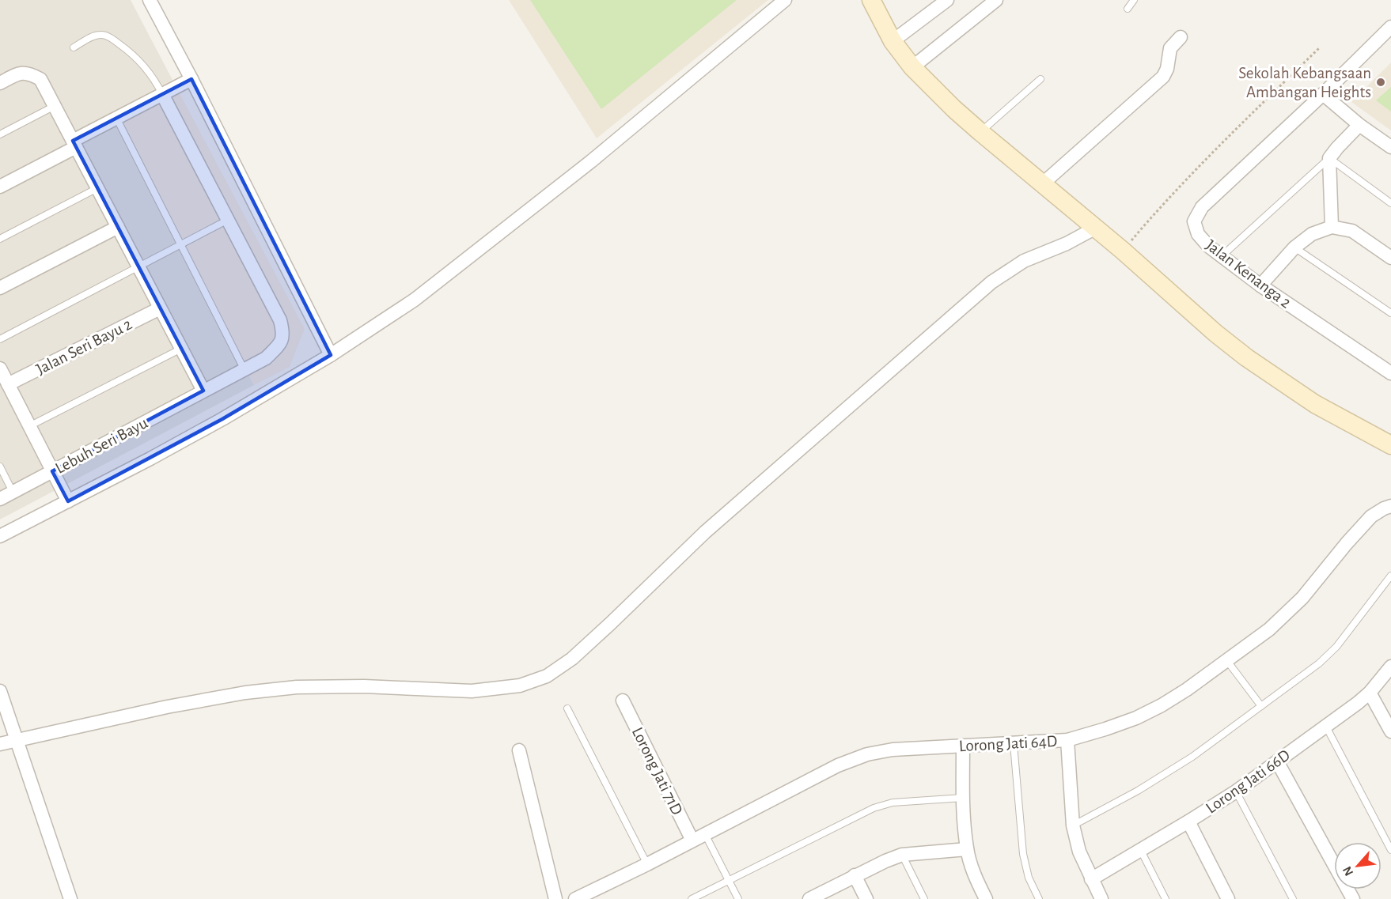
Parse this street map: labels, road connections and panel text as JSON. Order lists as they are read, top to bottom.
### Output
{
  "streets": {
    "street": [
      "Jalan Kenanga 2",
      "Jalan Seri Bayu 2",
      "Lebuh Seri Bayu",
      "Lorong Jati 64D",
      "Lorong Jati 71D",
      "Lorong Jati 66D"
    ]
  },
  "crossings": [
    ["Lorong Jati 64D", "Lorong Jati 71D"]
  ],
  "places": ["Sekolah Kebangsaan Ambangan Heights"],
  "north": "bottom left"
}
